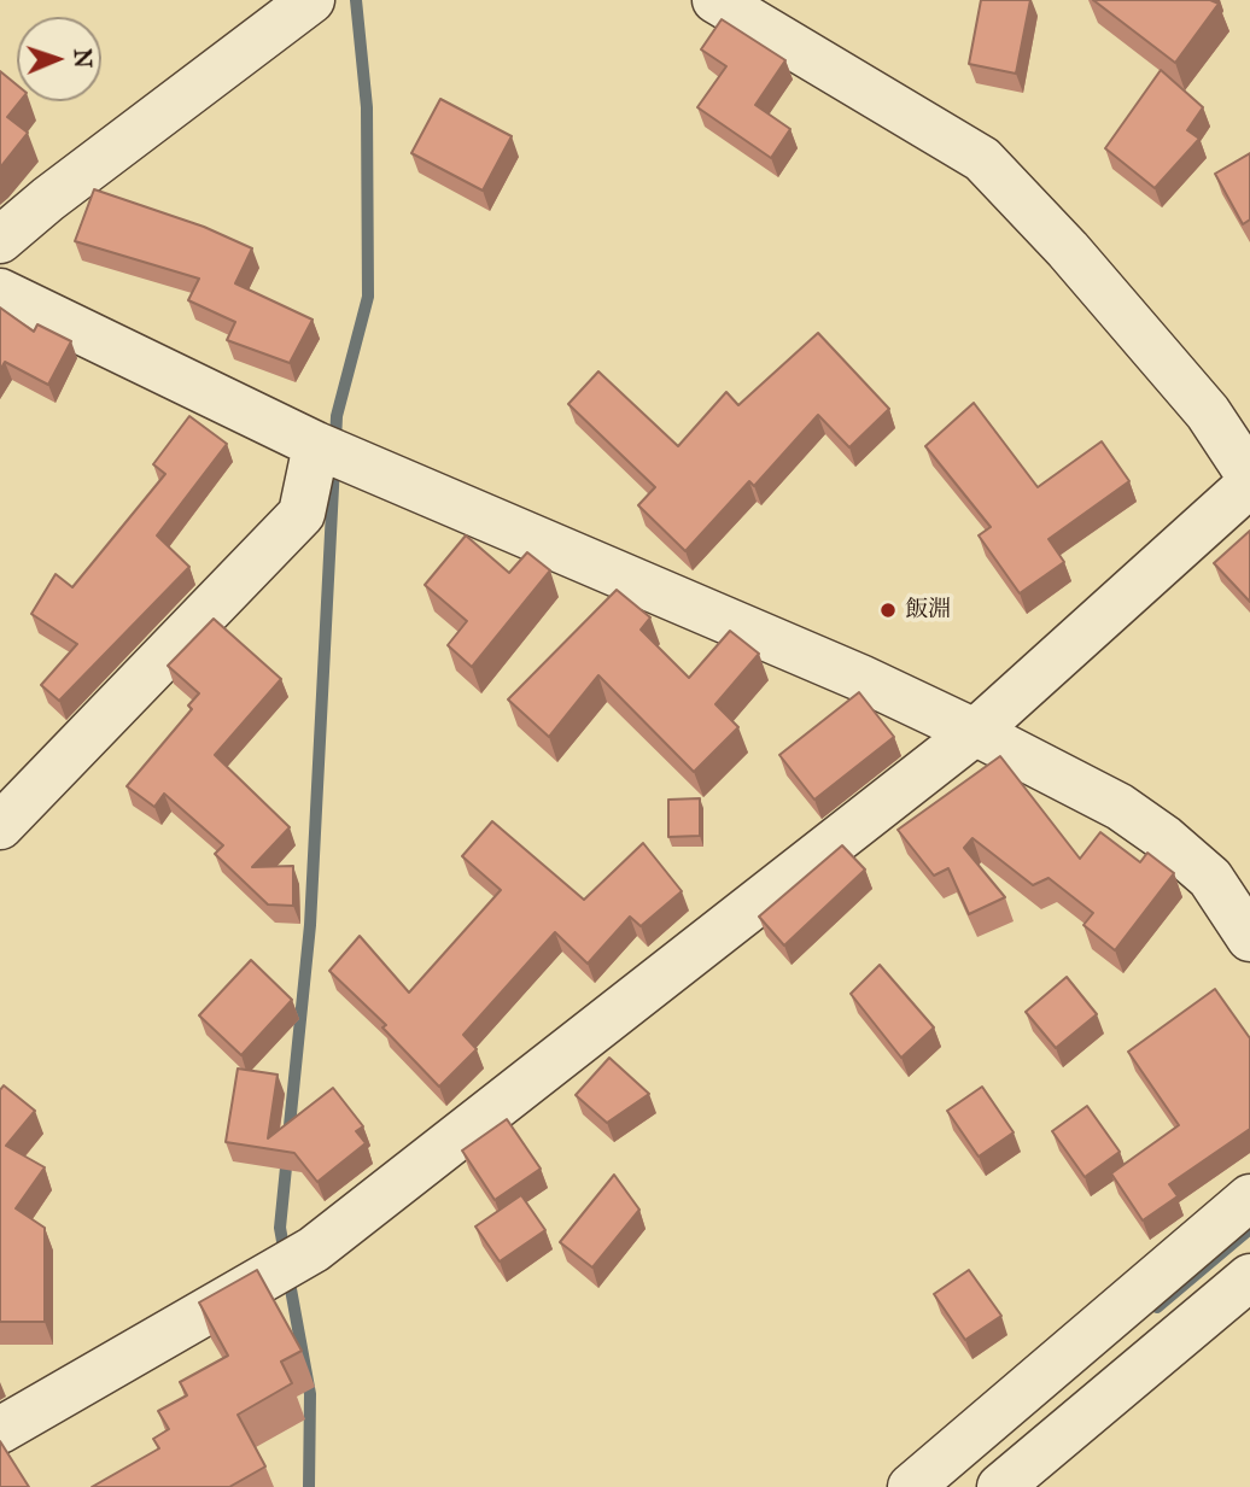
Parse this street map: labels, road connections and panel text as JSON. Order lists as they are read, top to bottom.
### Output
{
  "places": ["飯淵"],
  "north": "right"
}
